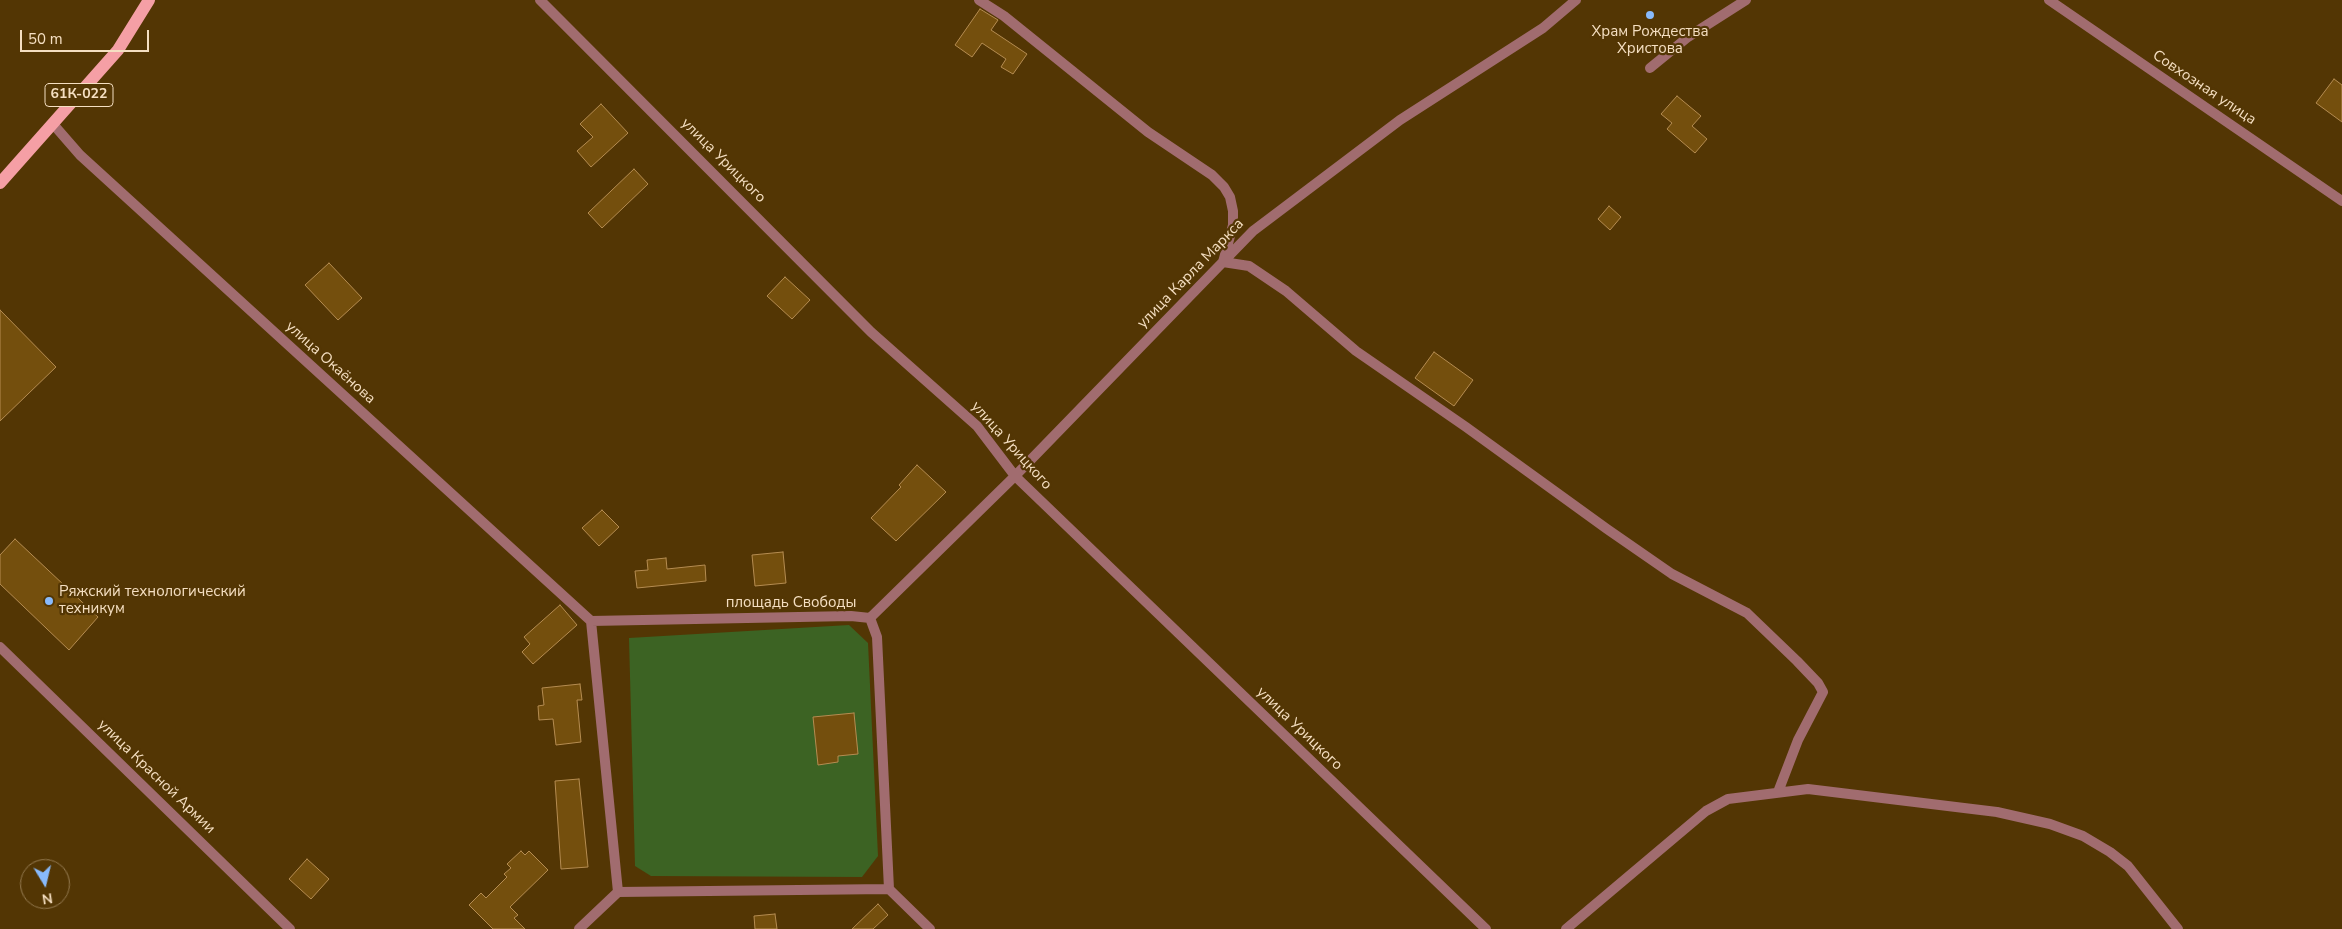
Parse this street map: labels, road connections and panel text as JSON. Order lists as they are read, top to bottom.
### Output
{
  "streets": {
    "main road": ["61К-022"],
    "street": [
      "Совхозная улица",
      "улица Урицкого",
      "улица Карла Маркса",
      "улица Окаёнова",
      "площадь Свободы",
      "улица Красной Армии"
    ]
  },
  "crossings": [
    ["61К-022", "улица Окаёнова"],
    ["улица Урицкого", "улица Карла Маркса"],
    ["улица Карла Маркса", "площадь Свободы"],
    ["улица Окаёнова", "площадь Свободы"]
  ],
  "places": ["Храм Рождества Христова", "Ряжский технологический техникум"],
  "scale_bar": "50 m",
  "north": "bottom"
}
